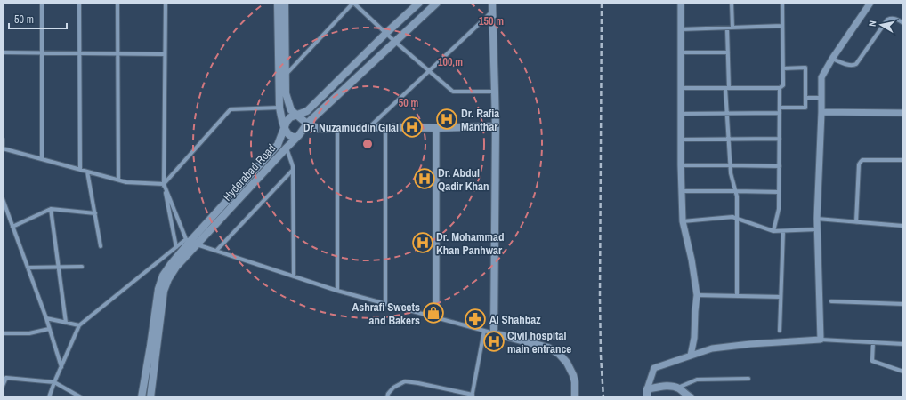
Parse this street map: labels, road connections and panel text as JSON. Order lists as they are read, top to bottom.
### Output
{
  "streets": {
    "main road": ["Hyderabad Road"]
  },
  "places": {
    "hospital": [
      "Dr. Rafia Manthar",
      "Dr. Nuzamuddin Gilal",
      "Dr. Abdul Qadir Khan",
      "Dr. Mohammad Khan Panhwar",
      "Civil hospital main entrance"
    ],
    "shop": ["Ashrafi Sweets and Bakers"],
    "pharmacy": ["Al Shahbaz"]
  },
  "scale_bar": "50 m",
  "north": "left",
  "rings": ["150 m", "100 m", "50 m"]
}
